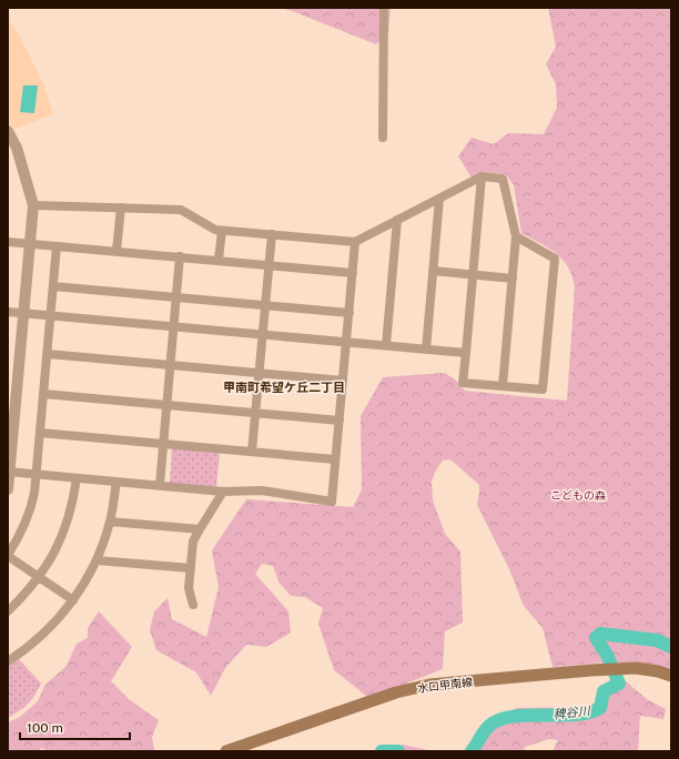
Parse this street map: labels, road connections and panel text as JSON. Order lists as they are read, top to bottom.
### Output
{
  "streets": {
    "main road": ["水口甲南線"]
  },
  "districts": ["甲南町希望ケ丘二丁目"],
  "water": ["稗谷川"],
  "parks": ["こどもの森"],
  "scale_bar": "100 m"
}
